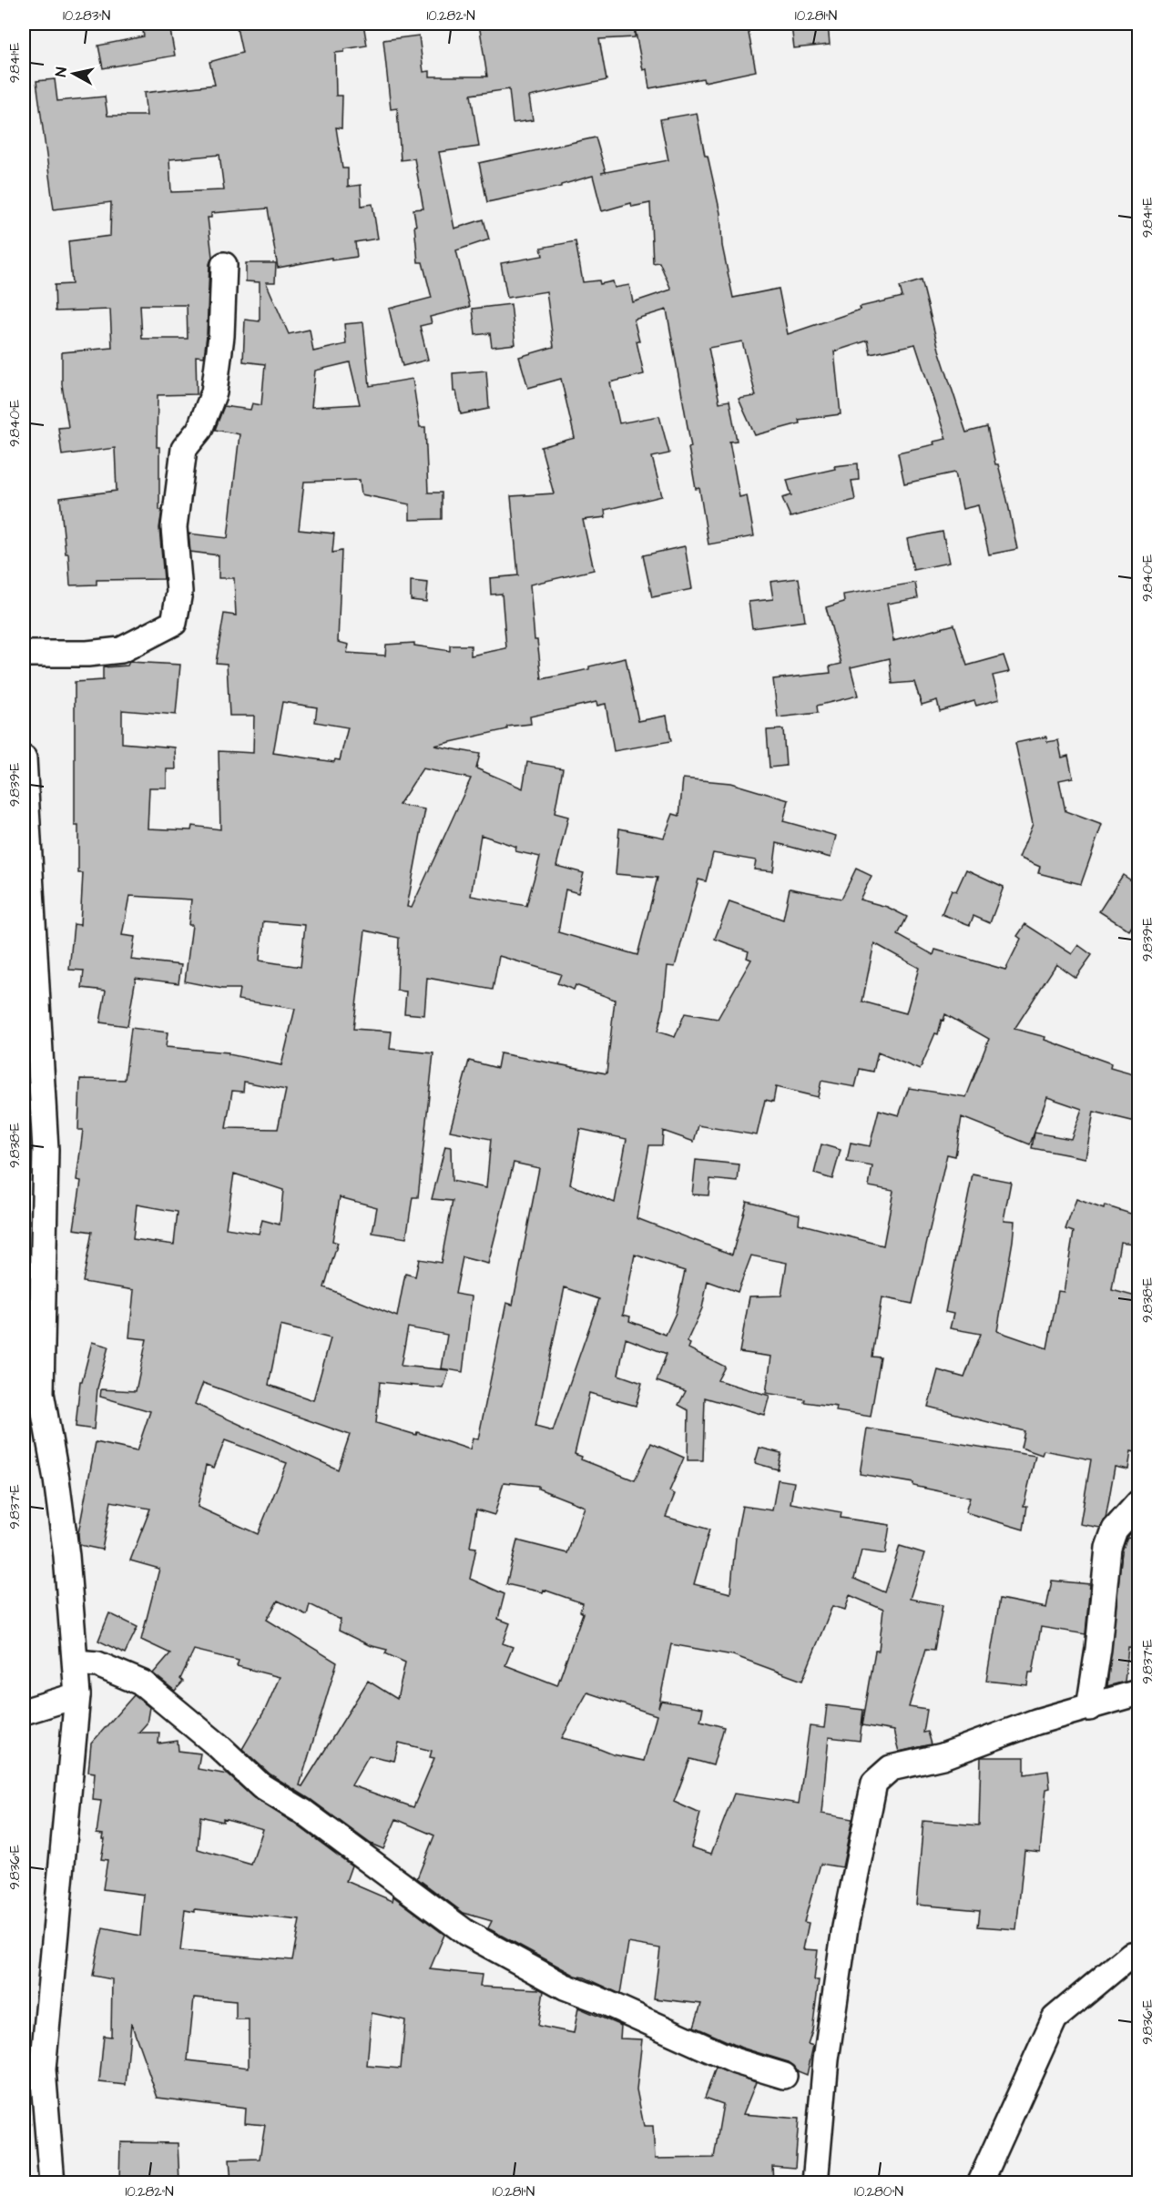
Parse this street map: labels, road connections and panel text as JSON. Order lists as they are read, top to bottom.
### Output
{
  "north": "left",
  "coordinates": [
    "10.283°N",
    "10.282°N",
    "10.281°N",
    "9.841°E",
    "9.840°E",
    "9.839°E",
    "9.838°E",
    "9.837°E",
    "9.836°E",
    "10.280°N"
  ]
}
